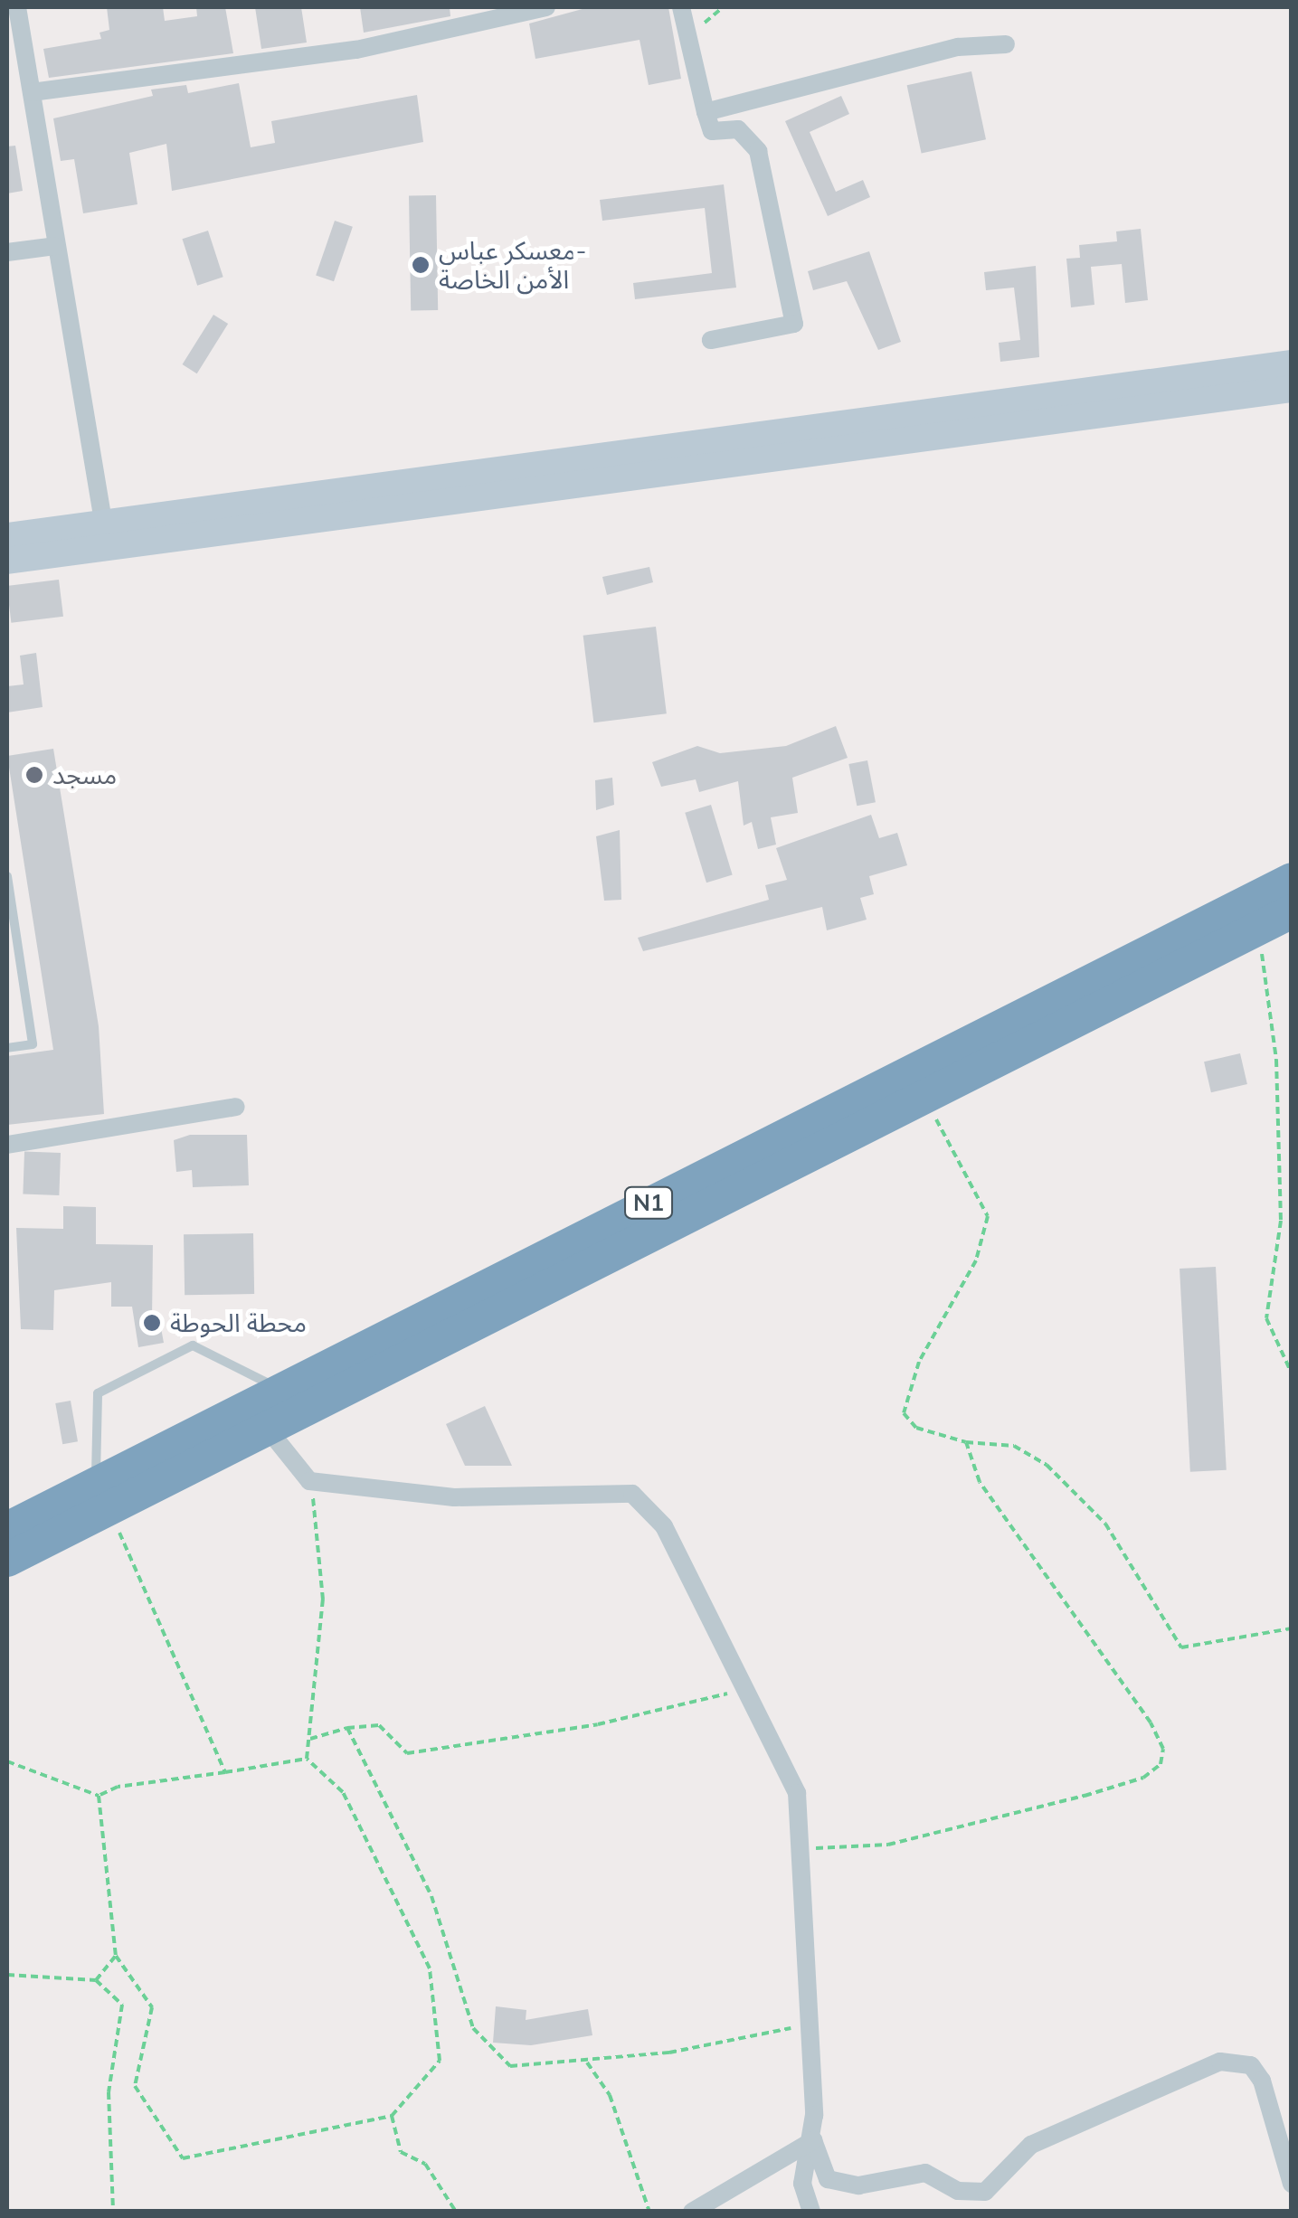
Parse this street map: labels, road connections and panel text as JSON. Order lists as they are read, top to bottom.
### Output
{
  "streets": {
    "highway": ["N1"]
  },
  "places": ["معسكر عباس- الأمن الخاصة", "مسجد", "محطة الحوطة"]
}
